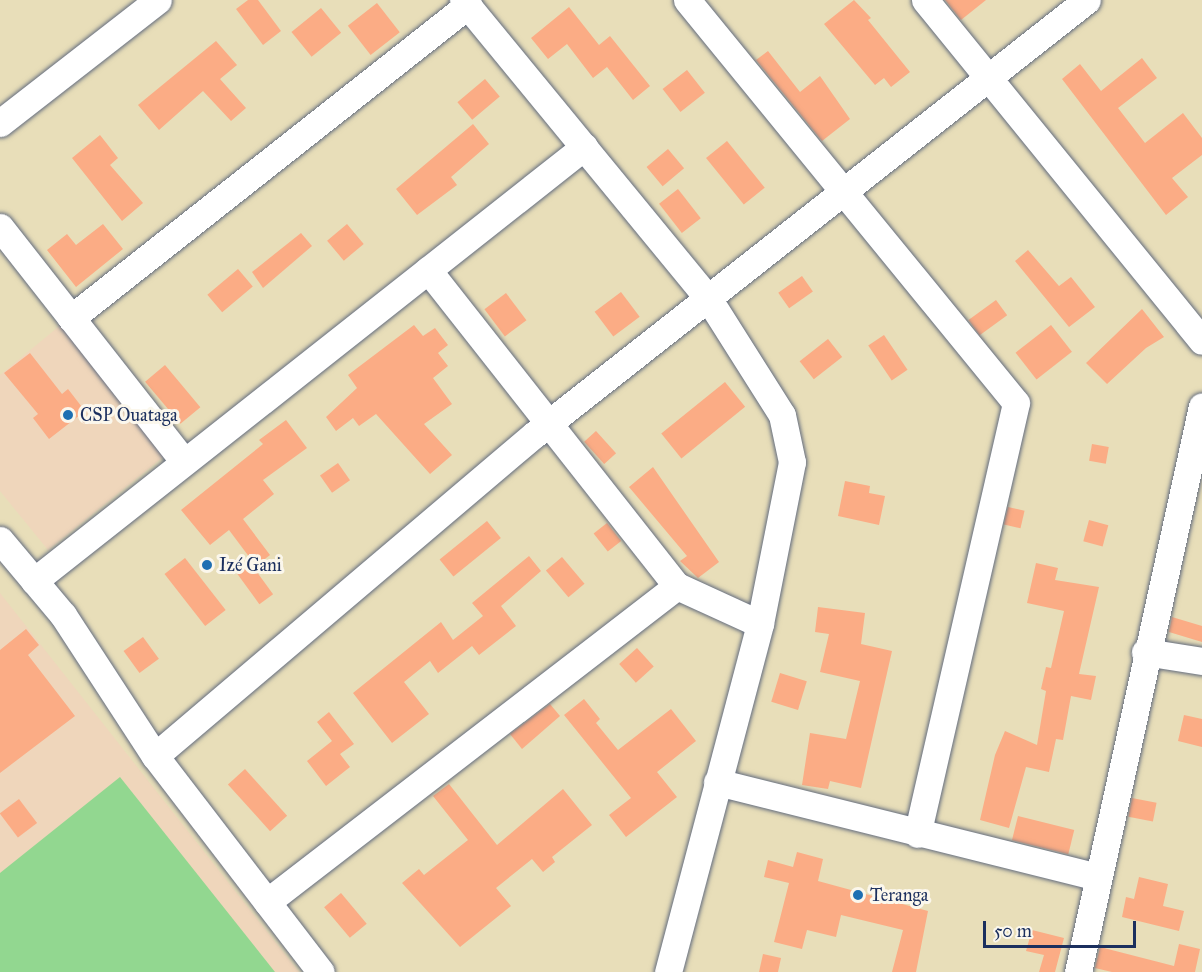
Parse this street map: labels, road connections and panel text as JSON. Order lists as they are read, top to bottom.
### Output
{
  "places": ["CSP Ouataga", "Izé Gani", "Teranga"],
  "scale_bar": "50 m"
}
